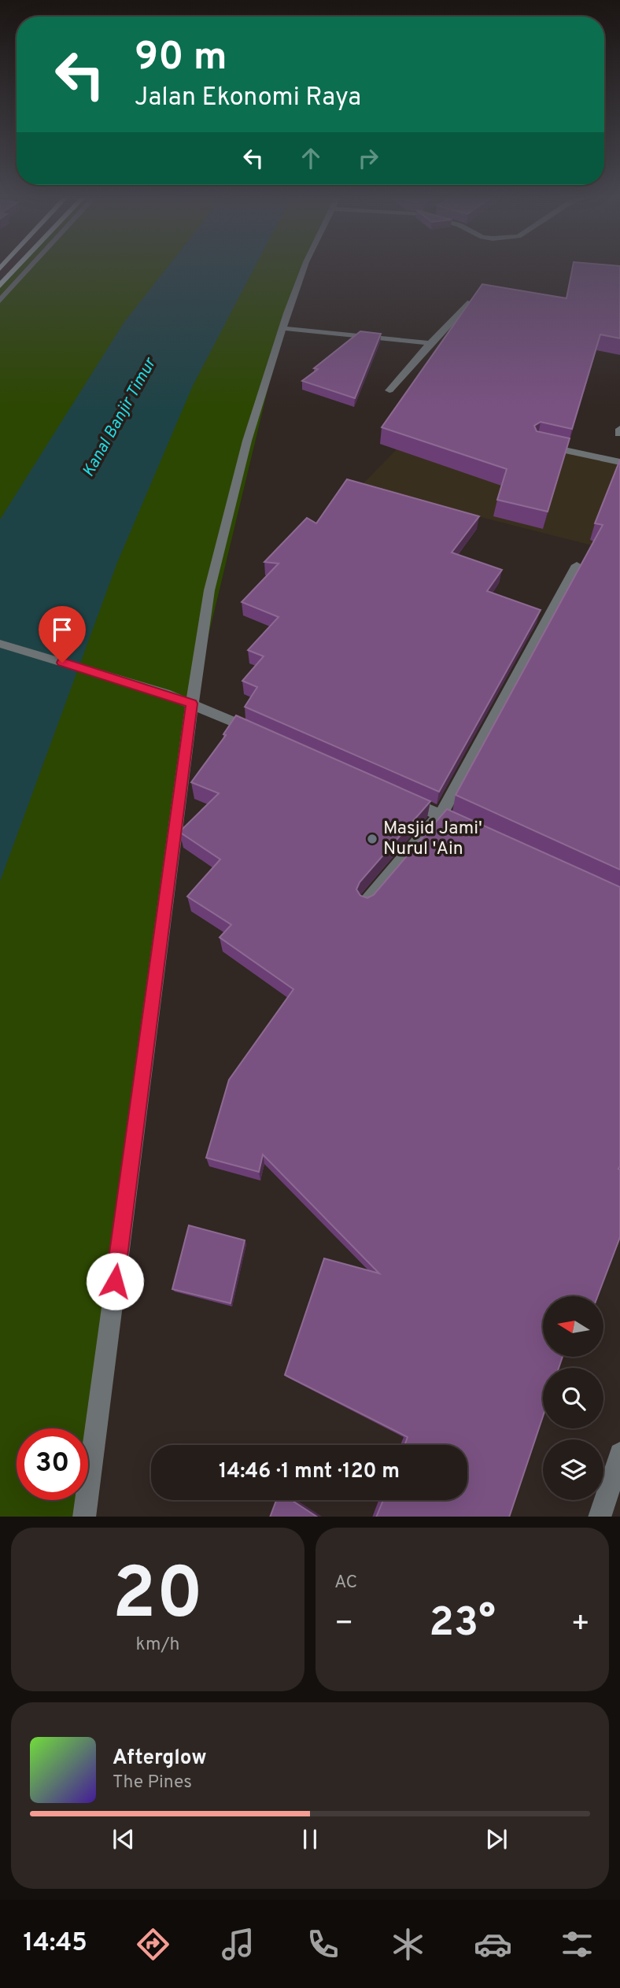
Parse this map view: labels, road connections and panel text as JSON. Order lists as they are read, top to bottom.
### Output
{
  "water": ["Kanal Banjir Timur"],
  "places": ["Masjid Jami' Nurul 'Ain"],
  "north": "left",
  "page": {
    "turn": ["90 m", "Jalan Ekonomi Raya"],
    "limit": "30",
    "trip": "14:46 · 1 mnt · 120 m",
    "tile": [
      ["20", "km/h"],
      "AC"
    ],
    "heat": ["−", "23°", "+"],
    "song": ["Afterglow", "The Pines"],
    "tabs": "14:45"
  }
}
